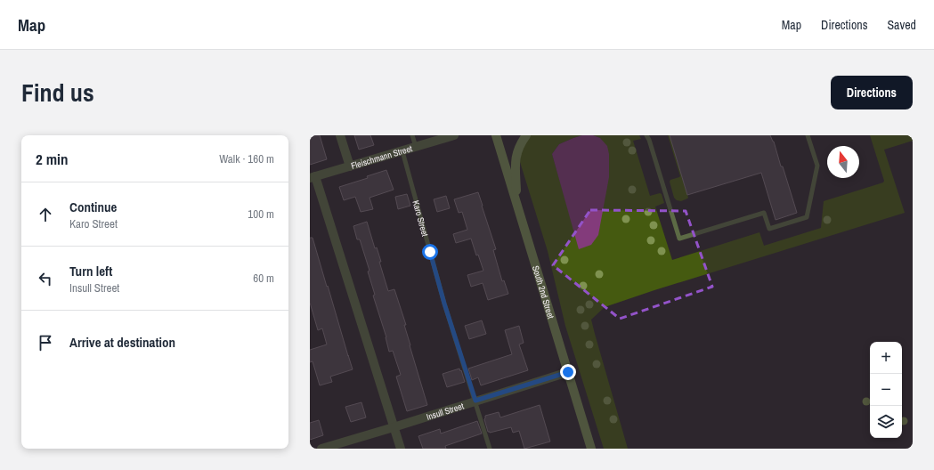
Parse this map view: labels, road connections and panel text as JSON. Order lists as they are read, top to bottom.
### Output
{
  "streets": {
    "main road": ["South 2nd Street"],
    "street": ["Fleischmann Street", "Insull Street"],
    "lane": ["Karo Street"]
  },
  "crossings": [
    ["Fleischmann Street", "Karo Street"],
    ["Karo Street", "Insull Street"],
    ["South 2nd Street", "Insull Street"]
  ],
  "north": "top",
  "page": {
    "header": "Map",
    "nav": ["Map", "Directions", "Saved"],
    "title": "Find us",
    "buttons": "Directions",
    "heading": ["2 min", "Walk · 160 m"],
    "list": [
      ["Continue", "Karo Street", "100 m"],
      ["Turn left", "Insull Street", "60 m"],
      "Arrive at destination"
    ],
    "map_buttons": ["+", "−"]
  }
}
